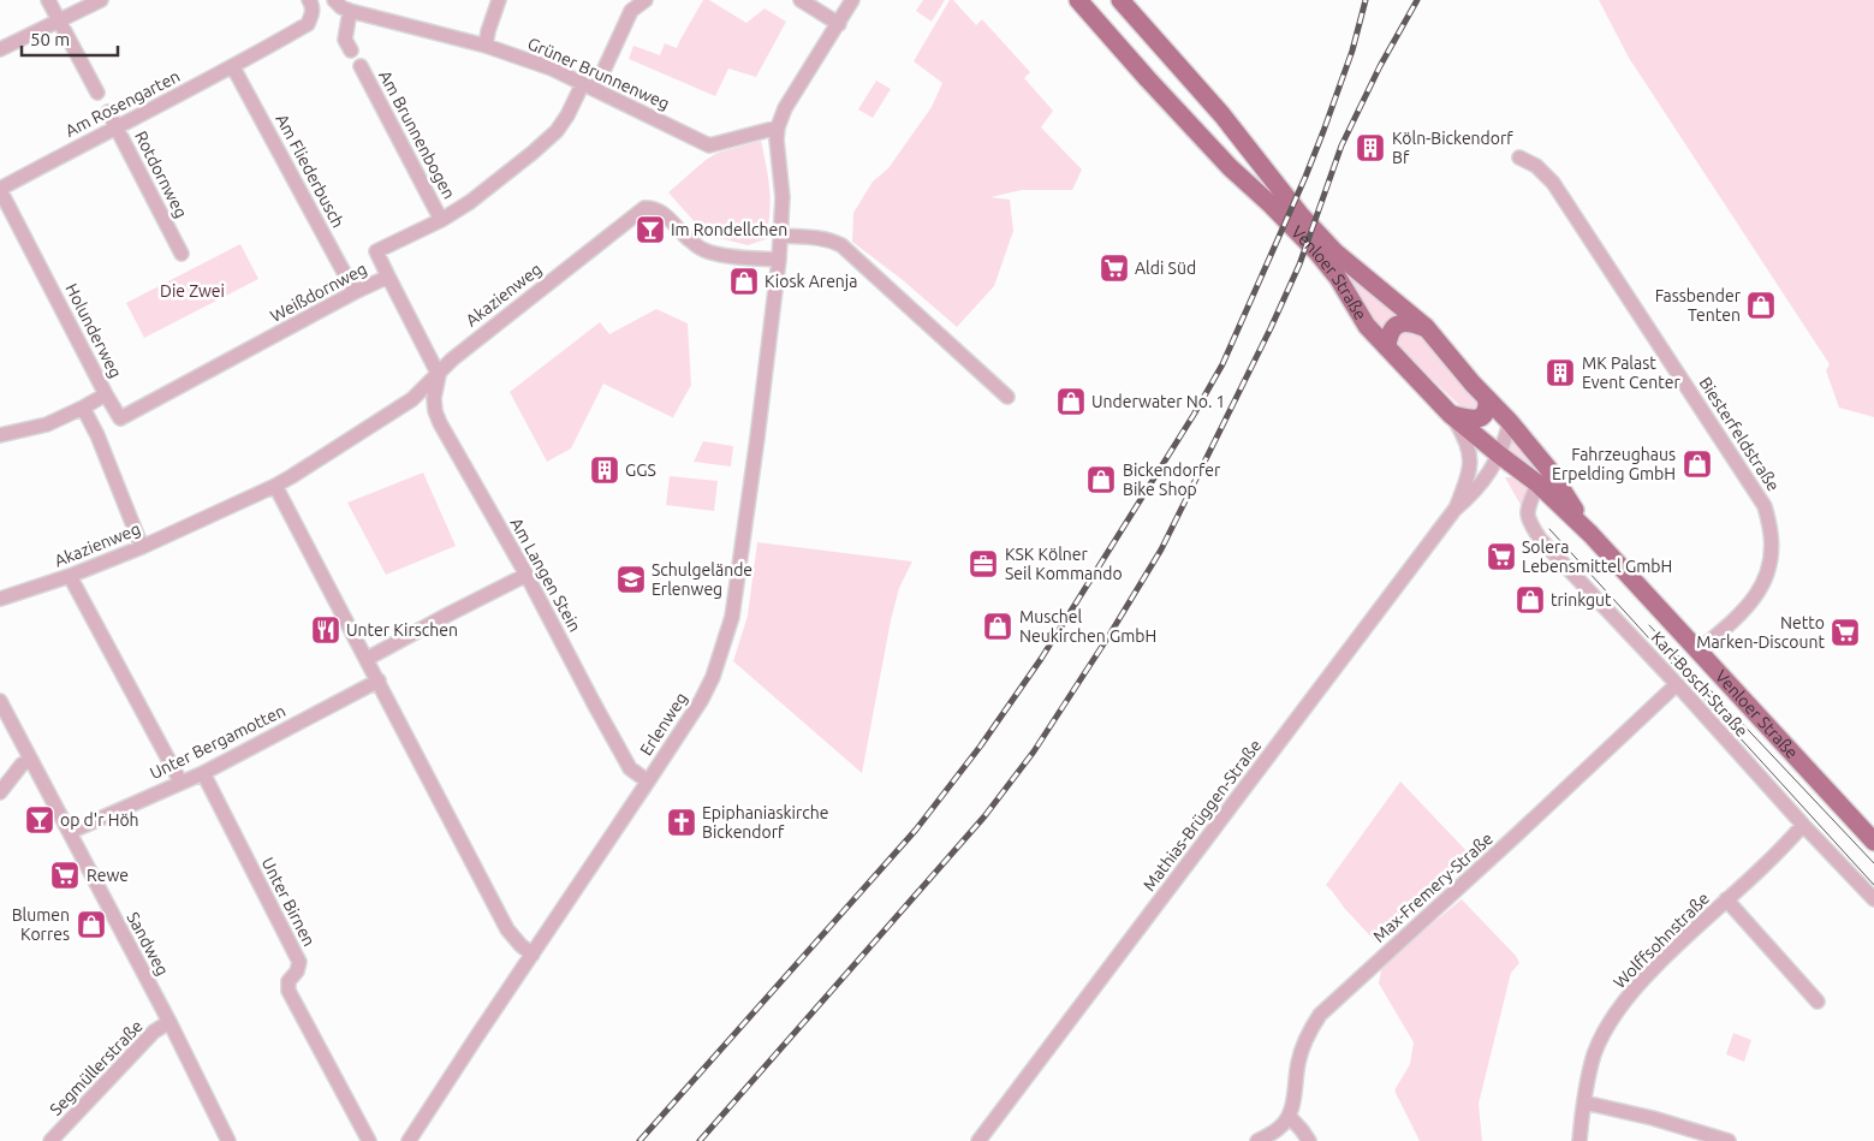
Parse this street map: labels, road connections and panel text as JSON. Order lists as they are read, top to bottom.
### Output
{
  "streets": {
    "main road": ["Venloer Straße"],
    "street": [
      "Grüner Brunnenweg",
      "Am Rosengarten",
      "Am Brunnenbogen",
      "Am Fliederbusch",
      "Rotdornweg",
      "Weißdornweg",
      "Akazienweg",
      "Holunderweg",
      "Biesterfeldstraße",
      "Am Langen Stein",
      "Karl-Bosch-Straße",
      "Erlenweg",
      "Unter Bergamotten",
      "Mathias-Brüggen-Straße",
      "Max-Fremery-Straße",
      "Unter Birnen",
      "Wolffsohnstraße",
      "Sandweg",
      "Segmüllerstraße"
    ]
  },
  "crossings": [
    ["Grüner Brunnenweg", "Weißdornweg"],
    ["Am Rosengarten", "Am Fliederbusch"],
    ["Am Rosengarten", "Rotdornweg"],
    ["Am Rosengarten", "Holunderweg"],
    ["Am Brunnenbogen", "Weißdornweg"],
    ["Am Fliederbusch", "Weißdornweg"],
    ["Venloer Straße", "Biesterfeldstraße"],
    ["Venloer Straße", "Karl-Bosch-Straße"],
    ["Venloer Straße", "Mathias-Brüggen-Straße"],
    ["Weißdornweg", "Holunderweg"],
    ["Akazienweg", "Am Langen Stein"],
    ["Akazienweg", "Erlenweg"],
    ["Am Langen Stein", "Erlenweg"],
    ["Karl-Bosch-Straße", "Max-Fremery-Straße"],
    ["Karl-Bosch-Straße", "Wolffsohnstraße"],
    ["Unter Bergamotten", "Unter Birnen"],
    ["Unter Bergamotten", "Sandweg"],
    ["Sandweg", "Segmüllerstraße"]
  ],
  "parks": ["Die Zwei"],
  "places": {
    "building": ["Köln-Bickendorf Bf", "MK Palast Event Center", "GGS"],
    "bar": ["Im Rondellchen", "op d'r Höh"],
    "supermarket": [
      "Aldi Süd",
      "Solera Lebensmittel GmbH",
      "Netto Marken-Discount",
      "Rewe"
    ],
    "shop": [
      "Kiosk Arenja",
      "Fassbender Tenten",
      "Underwater No. 1",
      "Fahrzeughaus Erpelding GmbH",
      "Bickendorfer Bike Shop",
      "trinkgut",
      "Muschel Neukirchen GmbH",
      "Blumen Korres"
    ],
    "office": ["KSK Kölner Seil Kommando"],
    "school or university": ["Schulgelände Erlenweg"],
    "restaurant": ["Unter Kirschen"],
    "church": ["Epiphaniaskirche Bickendorf"]
  },
  "scale_bar": "50 m"
}
